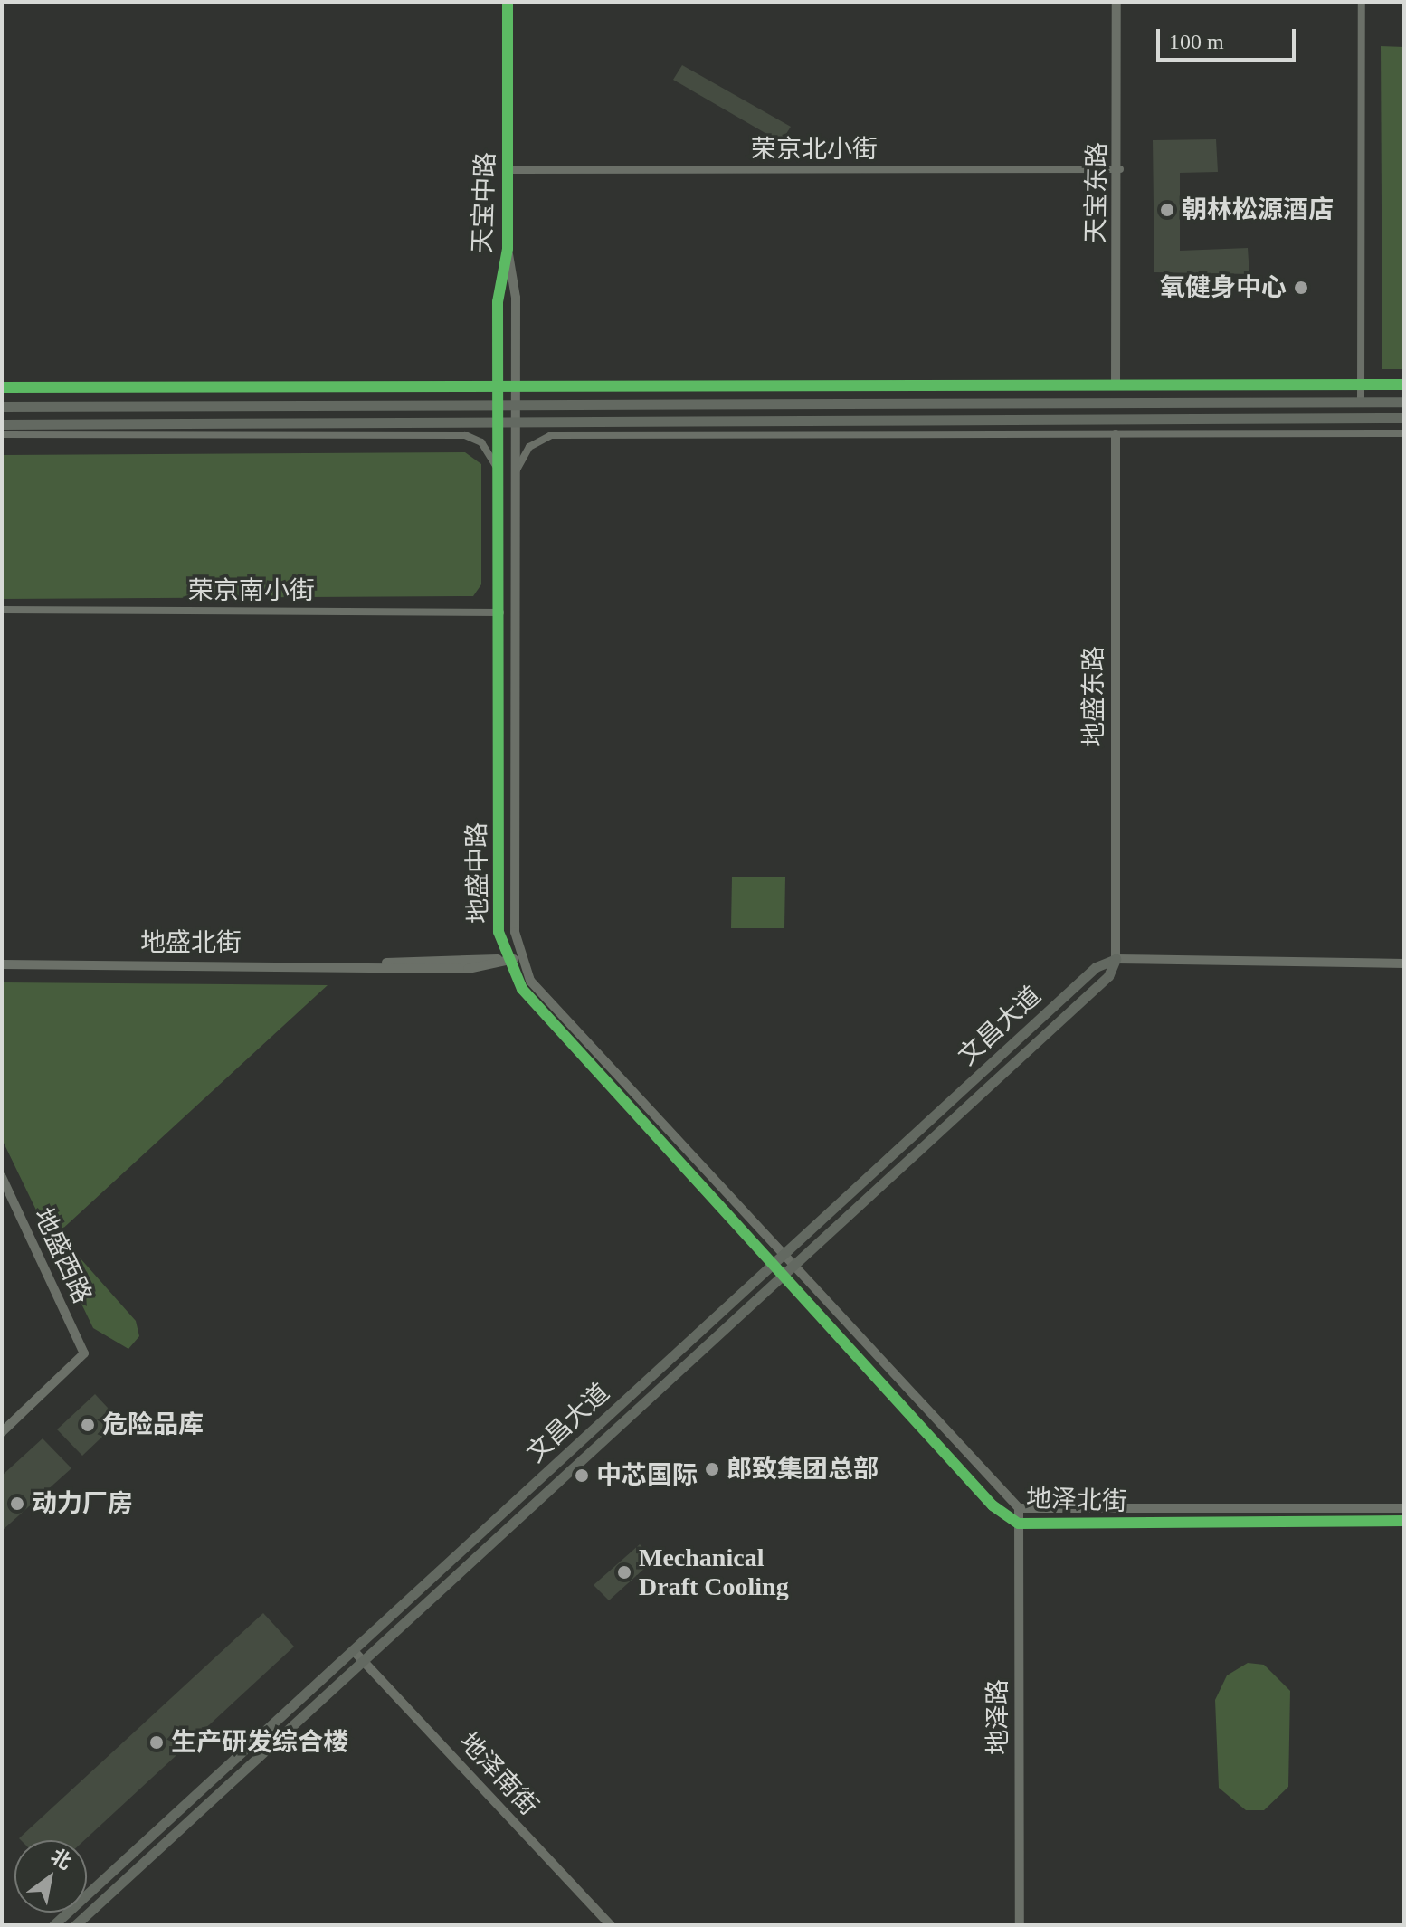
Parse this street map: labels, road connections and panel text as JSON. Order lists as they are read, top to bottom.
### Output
{
  "streets": {
    "main road": ["文昌大道"],
    "street": [
      "荣京北小街",
      "天宝东路",
      "天宝中路",
      "荣京南小街",
      "地盛东路",
      "地盛中路",
      "地盛北街",
      "地盛西路",
      "地泽北街",
      "地泽路",
      "地泽南街"
    ]
  },
  "crossings": [
    ["荣京北小街", "天宝东路"],
    ["荣京北小街", "天宝中路"],
    ["天宝中路", "地盛中路"],
    ["荣京南小街", "地盛中路"],
    ["地盛东路", "文昌大道"],
    ["地盛中路", "地盛北街"],
    ["地盛中路", "文昌大道"],
    ["地盛中路", "地泽北街"],
    ["文昌大道", "地泽北街"],
    ["文昌大道", "地泽南街"],
    ["地泽北街", "地泽路"]
  ],
  "places": [
    "朝林松源酒店",
    "氧健身中心",
    "危险品库",
    "郎致集团总部",
    "中芯国际",
    "动力厂房",
    "Mechanical Draft Cooling",
    "生产研发综合楼"
  ],
  "scale_bar": "100 m",
  "north": "top right"
}
